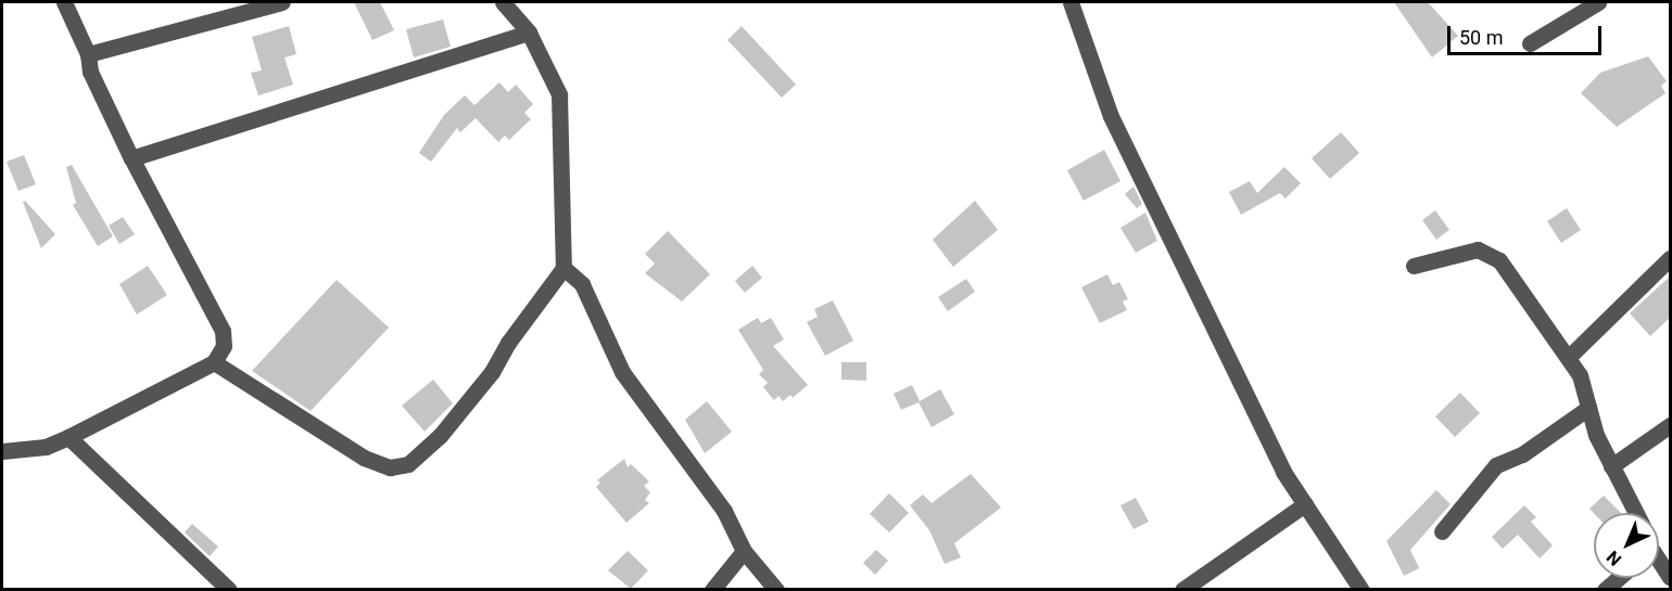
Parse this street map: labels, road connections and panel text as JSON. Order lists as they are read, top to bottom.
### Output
{
  "scale_bar": "50 m",
  "north": "bottom left"
}
